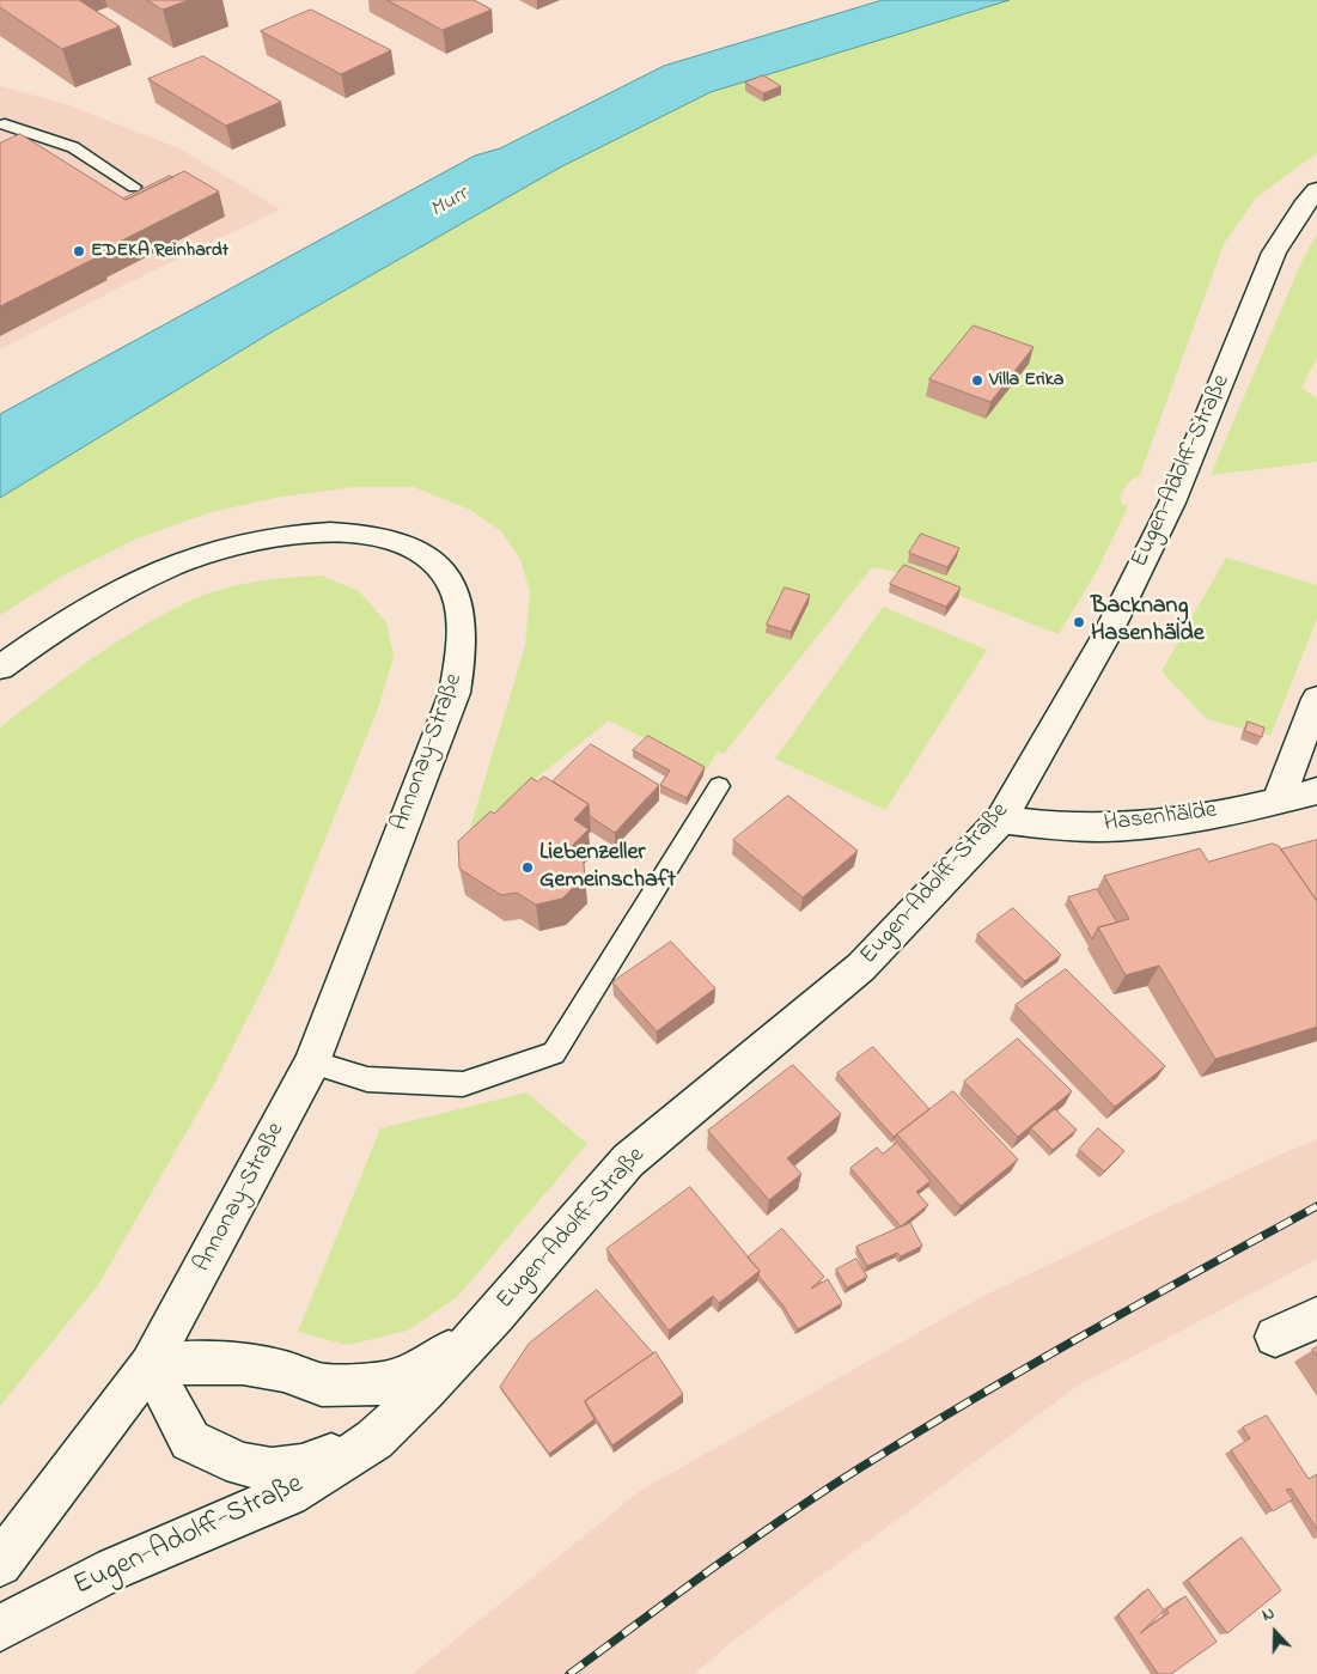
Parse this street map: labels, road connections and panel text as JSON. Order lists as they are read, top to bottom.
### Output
{
  "streets": {
    "street": ["Eugen-Adolff-Straße", "Annonay-Straße", "Hasenhälde"]
  },
  "crossings": [
    ["Eugen-Adolff-Straße", "Annonay-Straße"],
    ["Eugen-Adolff-Straße", "Hasenhälde"]
  ],
  "water": ["Murr"],
  "places": [
    "EDEKA Reinhardt",
    "Villa Erika",
    "Backnang Hasenhälde",
    "Liebenzeller Gemeinschaft"
  ],
  "north": "top"
}
